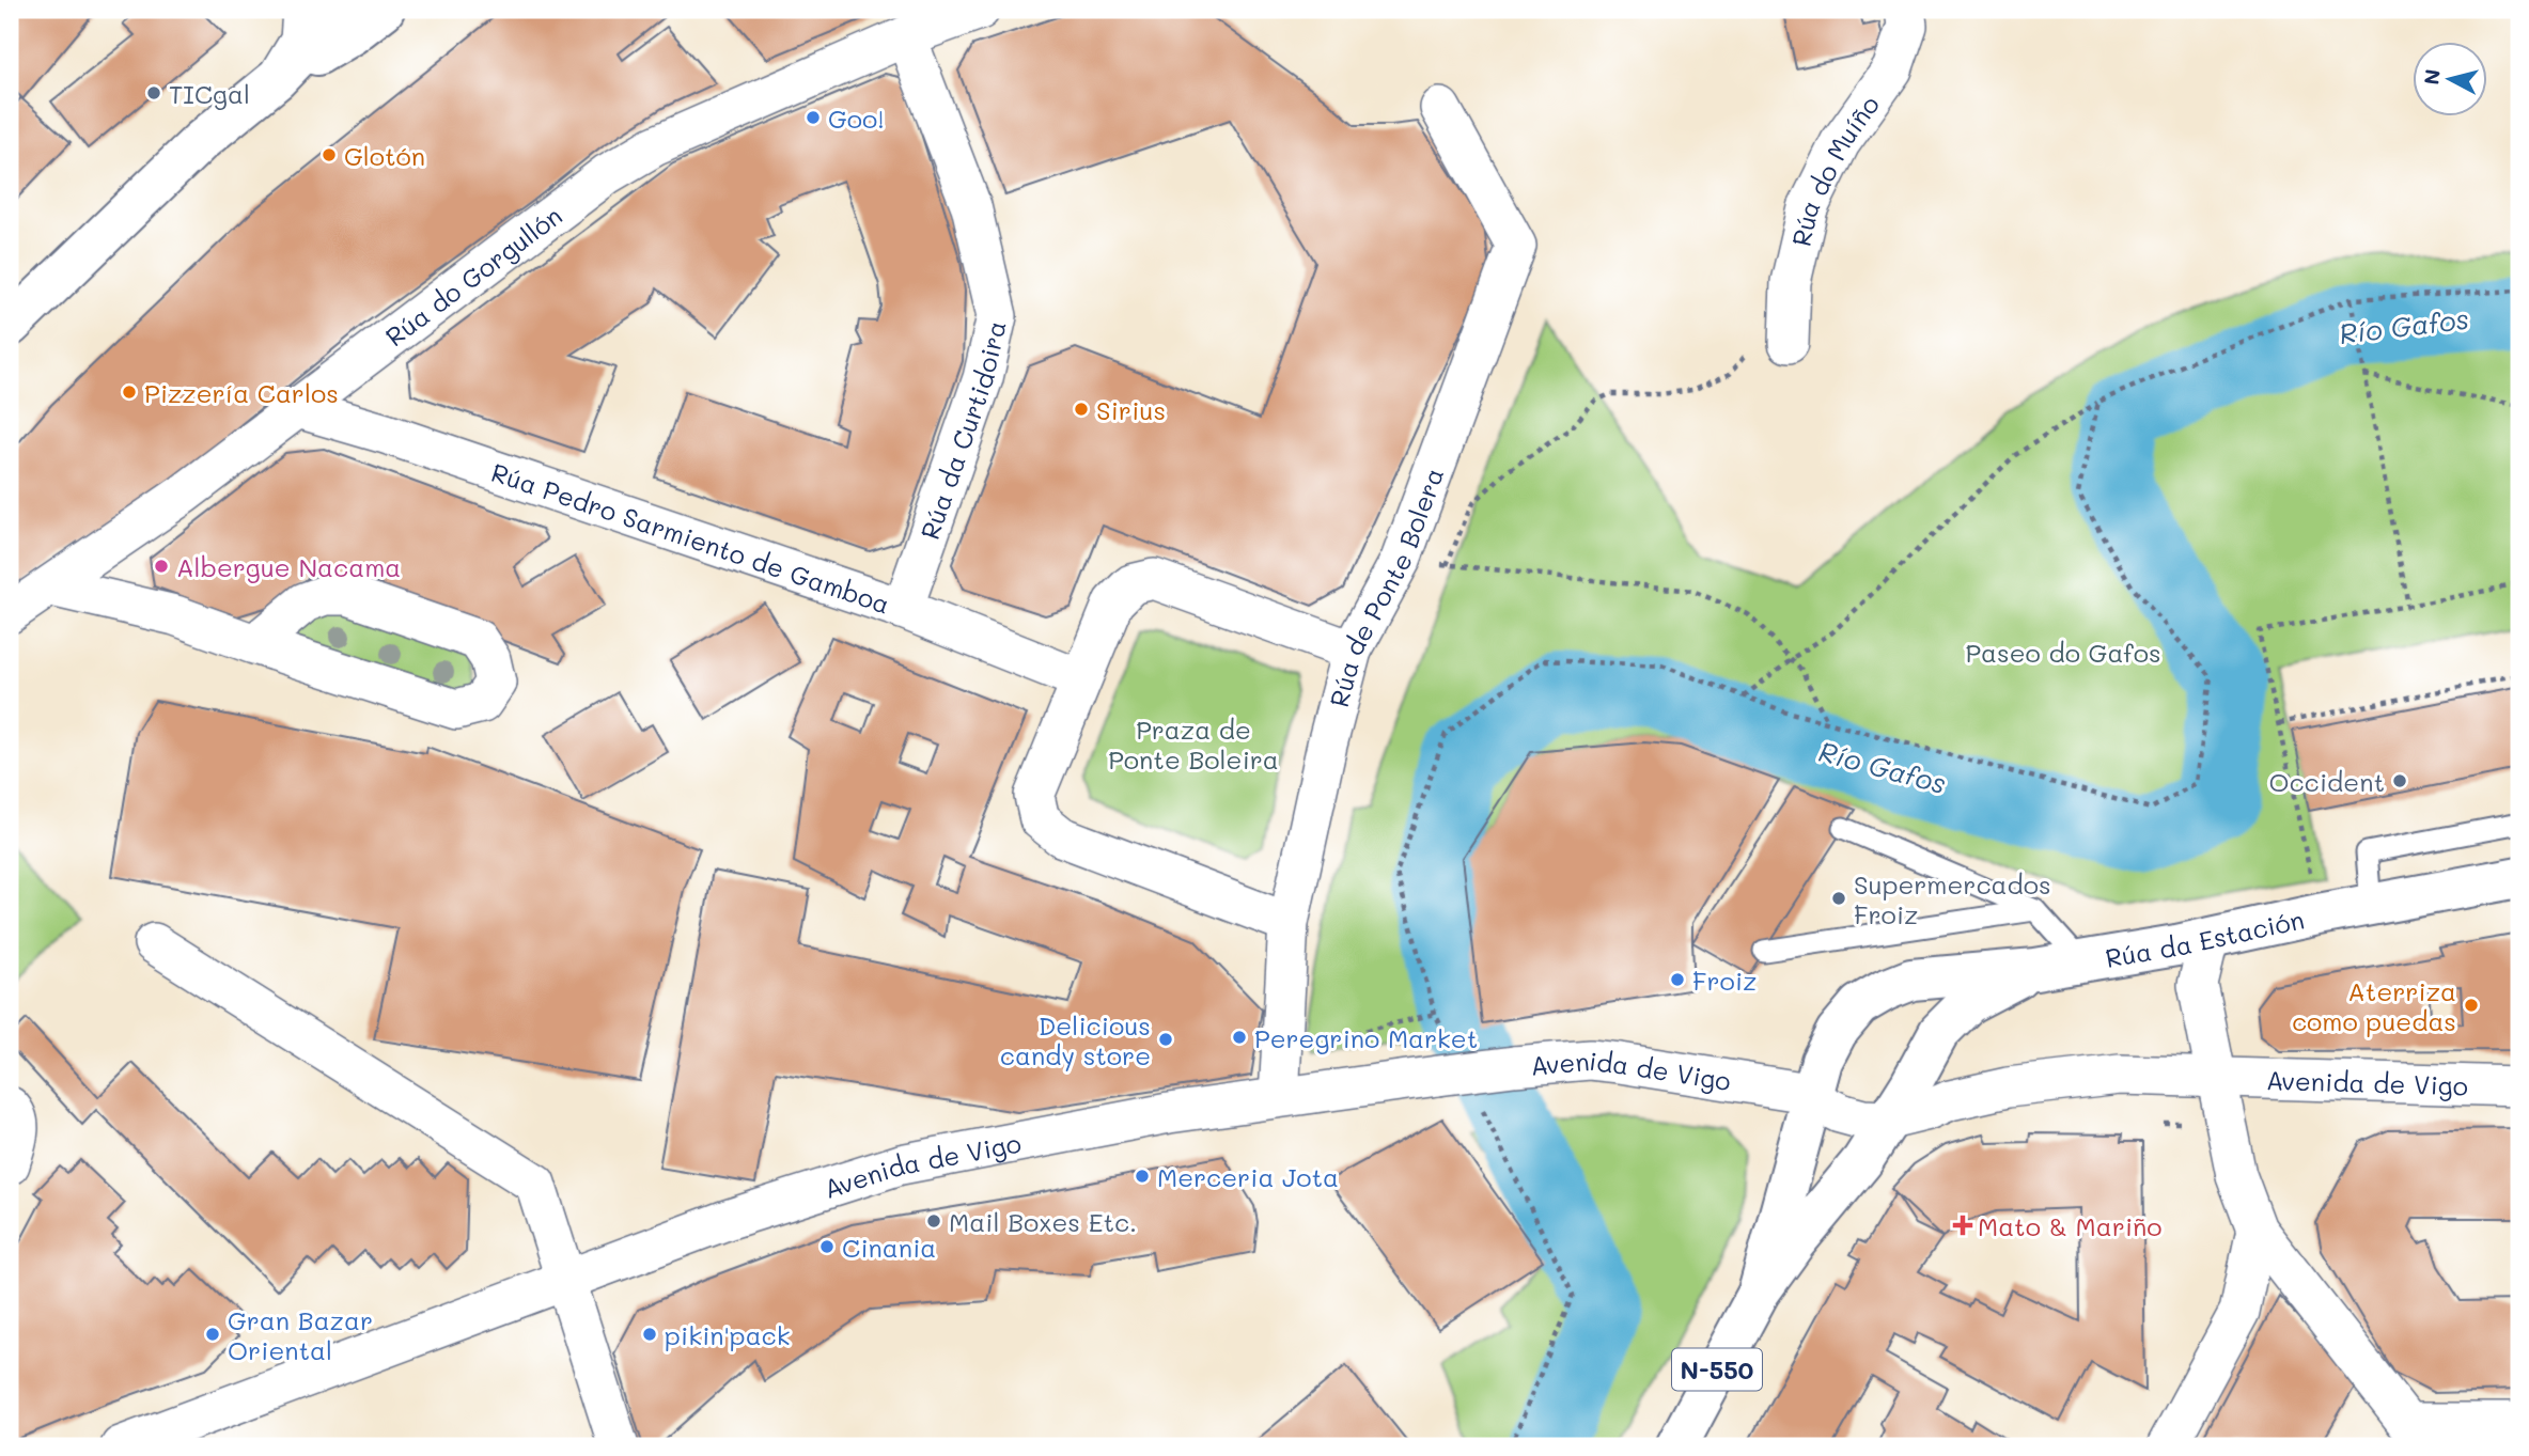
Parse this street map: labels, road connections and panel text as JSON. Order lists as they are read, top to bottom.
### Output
{
  "streets": {
    "main road": ["Rúa da Estación", "N-550"],
    "street": [
      "Rúa do Muíño",
      "Rúa do Gorgullón",
      "Rúa da Curtidoira",
      "Rúa Pedro Sarmiento de Gamboa",
      "Rúa de Ponte Bolera",
      "Avenida de Vigo"
    ]
  },
  "crossings": [
    ["Rúa do Gorgullón", "Rúa da Curtidoira"],
    ["Rúa do Gorgullón", "Rúa Pedro Sarmiento de Gamboa"],
    ["Rúa da Curtidoira", "Rúa Pedro Sarmiento de Gamboa"],
    ["Rúa de Ponte Bolera", "Avenida de Vigo"]
  ],
  "water": ["Río Gafos"],
  "parks": ["Paseo do Gafos", "Praza de Ponte Boleira"],
  "places": {
    "other": [
      "TICgal",
      "Goo!",
      "Glotón",
      "Pizzería Carlos",
      "Sirius",
      "Albergue Nacama",
      "Occident",
      "Supermercados Froiz",
      "Froiz",
      "Aterriza como puedas",
      "Peregrino Market",
      "Delicious candy store",
      "Merceria Jota",
      "Mail Boxes Etc.",
      "Cinania",
      "Gran Bazar Oriental",
      "pikin'pack"
    ],
    "health": ["Mato & Mariño"]
  },
  "north": "left"
}
